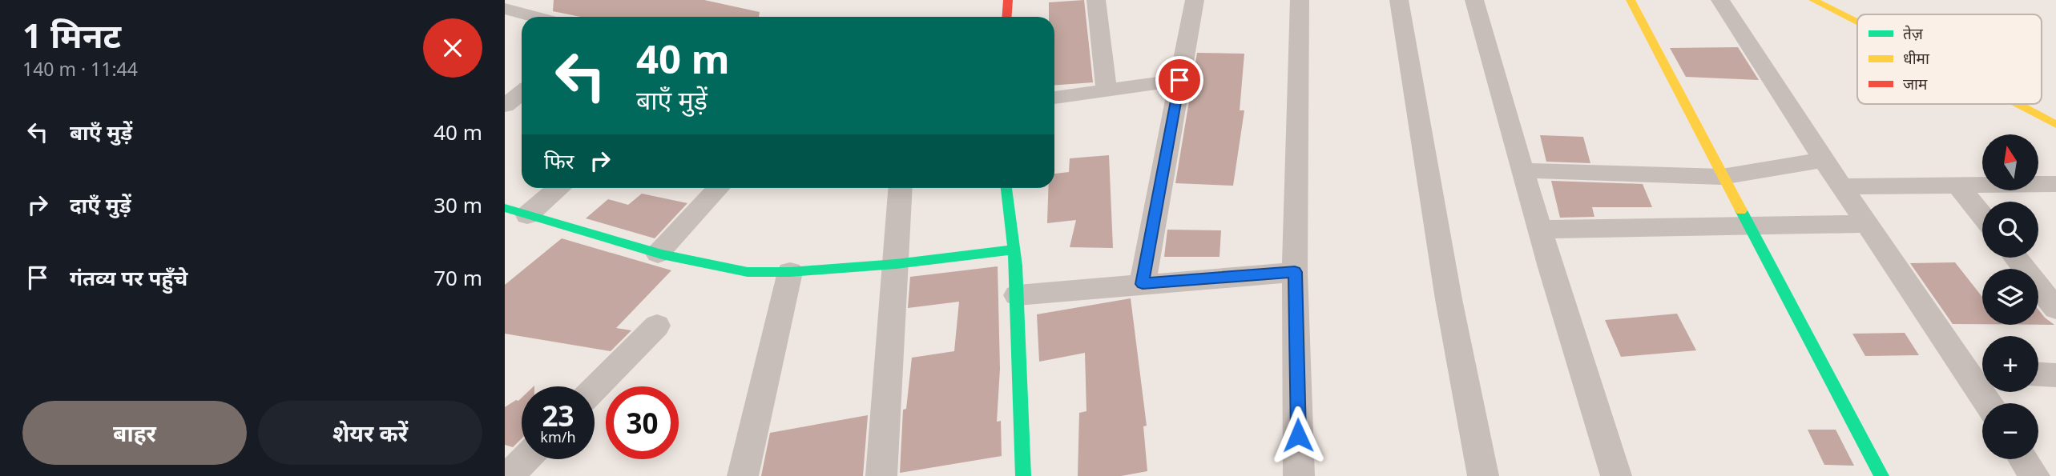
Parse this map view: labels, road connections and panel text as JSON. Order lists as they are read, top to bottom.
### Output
{
  "legend": ["तेज़", "धीमा", "जाम"],
  "north": "top",
  "page": {
    "heading": ["1 मिनट", "140 m · 11:44"],
    "turn": ["40 m", "बाएँ मुड़ें"],
    "list": [
      {
        "name": "बाएँ मुड़ें",
        "value": "40 m"
      },
      {
        "name": "दाएँ मुड़ें",
        "value": "30 m"
      },
      {
        "name": "गंतव्य पर पहुँचे",
        "value": "70 m"
      }
    ],
    "map_buttons": ["+", "−"],
    "then": "फिर",
    "speed": "23 km/h",
    "limit": "30",
    "buttons": ["बाहर", "शेयर करें"]
  }
}
